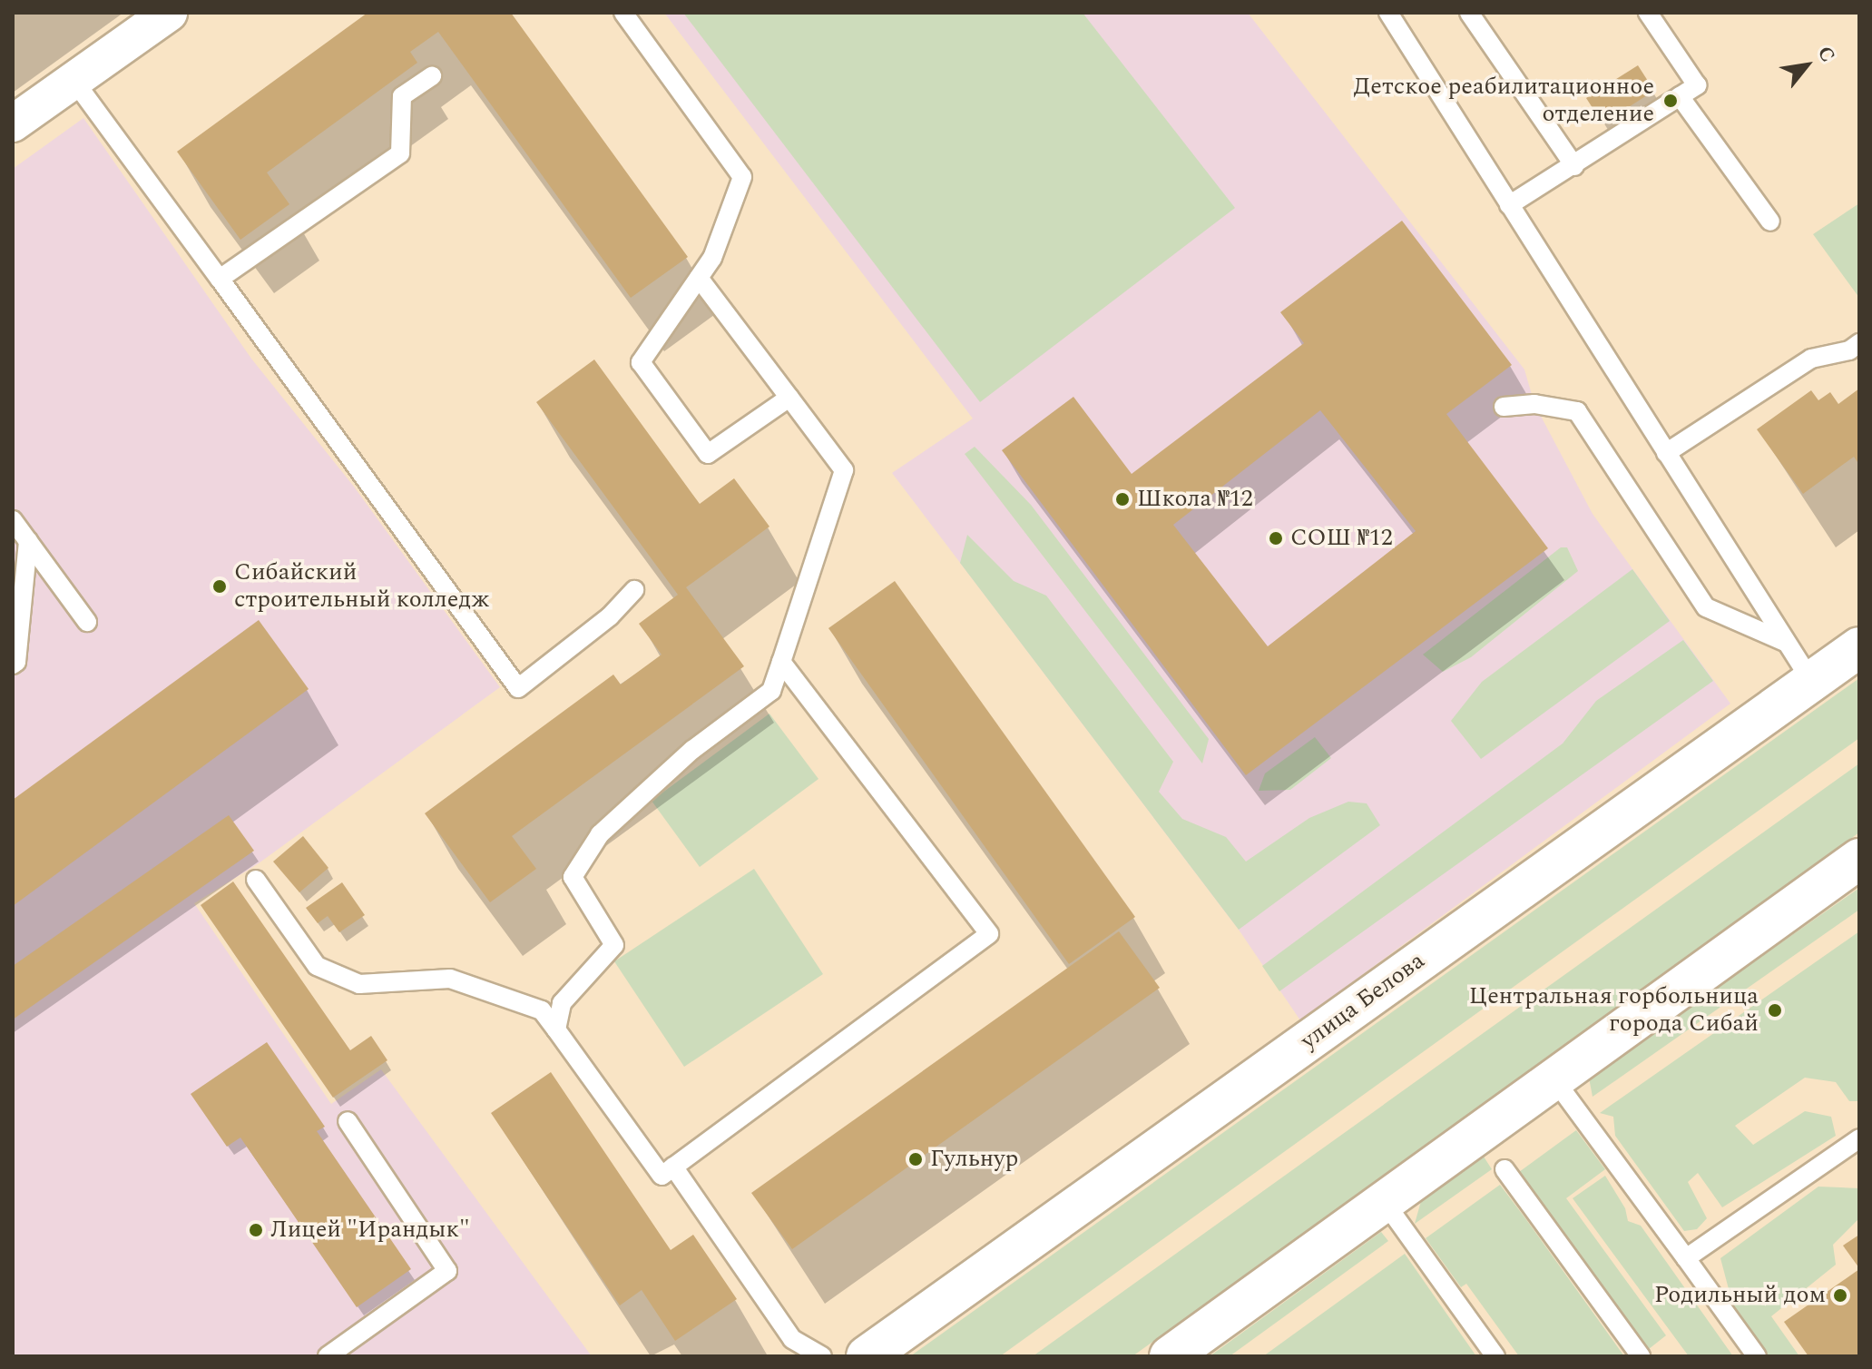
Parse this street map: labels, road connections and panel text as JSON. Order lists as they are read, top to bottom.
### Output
{
  "streets": {
    "main road": ["улица Белова"]
  },
  "places": [
    "Детское реабилитационное отделение",
    "Школа №12",
    "СОШ №12",
    "Сибайский строительный колледж",
    "Центральная горбольница города Сибай",
    "Гульнур",
    "Лицей \"Ирандык\"",
    "Родильный дом"
  ],
  "north": "top right"
}
